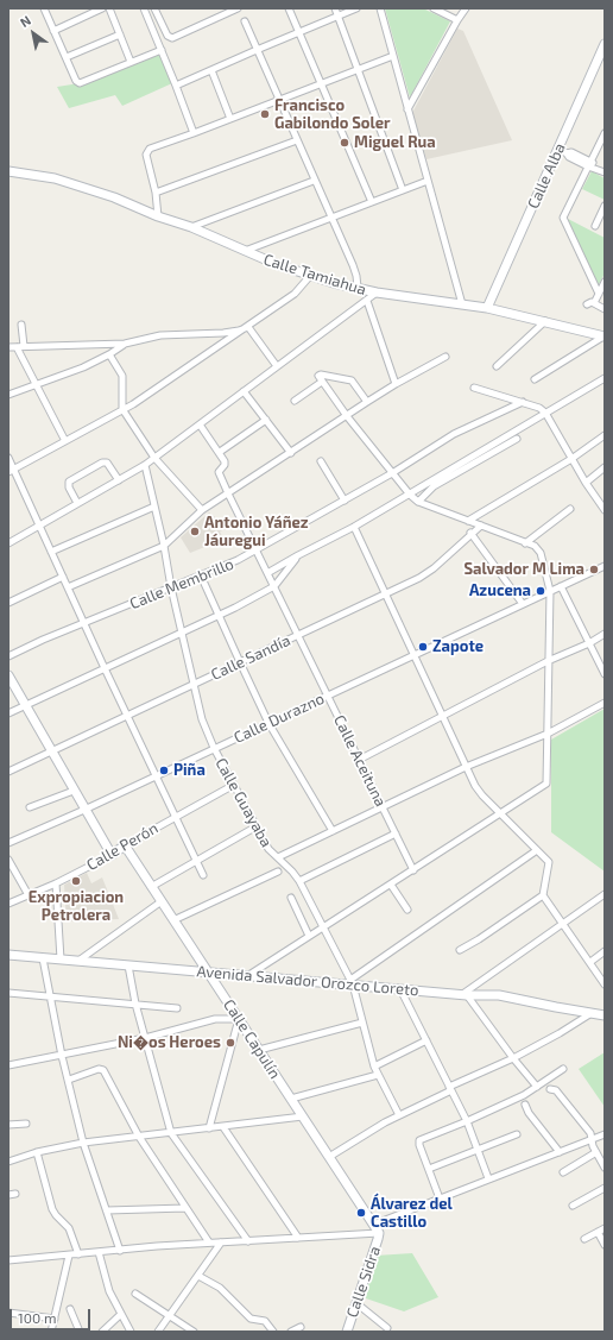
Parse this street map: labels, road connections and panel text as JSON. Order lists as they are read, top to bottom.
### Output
{
  "streets": {
    "street": [
      "Calle Alba",
      "Calle Tamiahua",
      "Calle Membrillo",
      "Calle Sandía",
      "Calle Durazno",
      "Calle Aceituna",
      "Calle Guayaba",
      "Calle Perón",
      "Avenida Salvador Orozco Loreto",
      "Calle Capulín",
      "Calle Sidra"
    ]
  },
  "crossings": [
    ["Calle Alba", "Calle Tamiahua"],
    ["Calle Membrillo", "Calle Aceituna"],
    ["Calle Membrillo", "Calle Guayaba"],
    ["Calle Sandía", "Calle Aceituna"],
    ["Calle Sandía", "Calle Guayaba"],
    ["Calle Durazno", "Calle Aceituna"],
    ["Calle Durazno", "Calle Guayaba"],
    ["Calle Guayaba", "Calle Perón"],
    ["Calle Guayaba", "Avenida Salvador Orozco Loreto"],
    ["Calle Perón", "Calle Capulín"],
    ["Avenida Salvador Orozco Loreto", "Calle Capulín"],
    ["Calle Capulín", "Calle Sidra"]
  ],
  "places": [
    "Francisco Gabilondo Soler",
    "Miguel Rua",
    "Antonio Yáñez Jáuregui",
    "Salvador M Lima",
    "Azucena",
    "Zapote",
    "Piña",
    "Expropiacion Petrolera",
    "Ni�os Heroes",
    "Álvarez del Castillo"
  ],
  "scale_bar": "100 m",
  "north": "top left"
}
